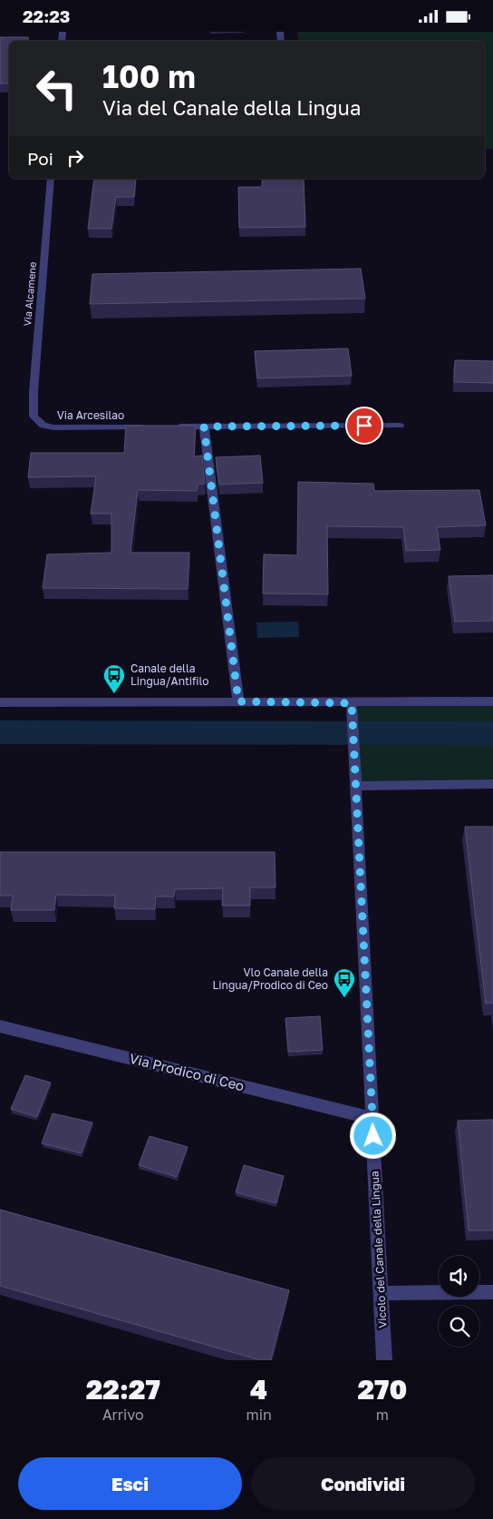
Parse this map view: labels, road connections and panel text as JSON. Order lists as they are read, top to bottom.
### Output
{
  "streets": {
    "street": [
      "Via Alcamene",
      "Via Arcesilao",
      "Via Prodico di Ceo",
      "Vicolo del Canale della Lingua"
    ]
  },
  "crossings": [
    ["Via Alcamene", "Via Arcesilao"],
    ["Via Prodico di Ceo", "Vicolo del Canale della Lingua"]
  ],
  "places": {
    "bus stop": ["Canale della Lingua/Antifilo", "Vlo Canale della Lingua/Prodico di Ceo"]
  },
  "page": {
    "status": "22:23",
    "turn": ["100 m", "Via del Canale della Lingua"],
    "then": "Poi",
    "eta": [
      "22:27",
      "Arrivo",
      "4",
      "min",
      "270",
      "m"
    ],
    "buttons": ["Esci", "Condividi"]
  }
}
